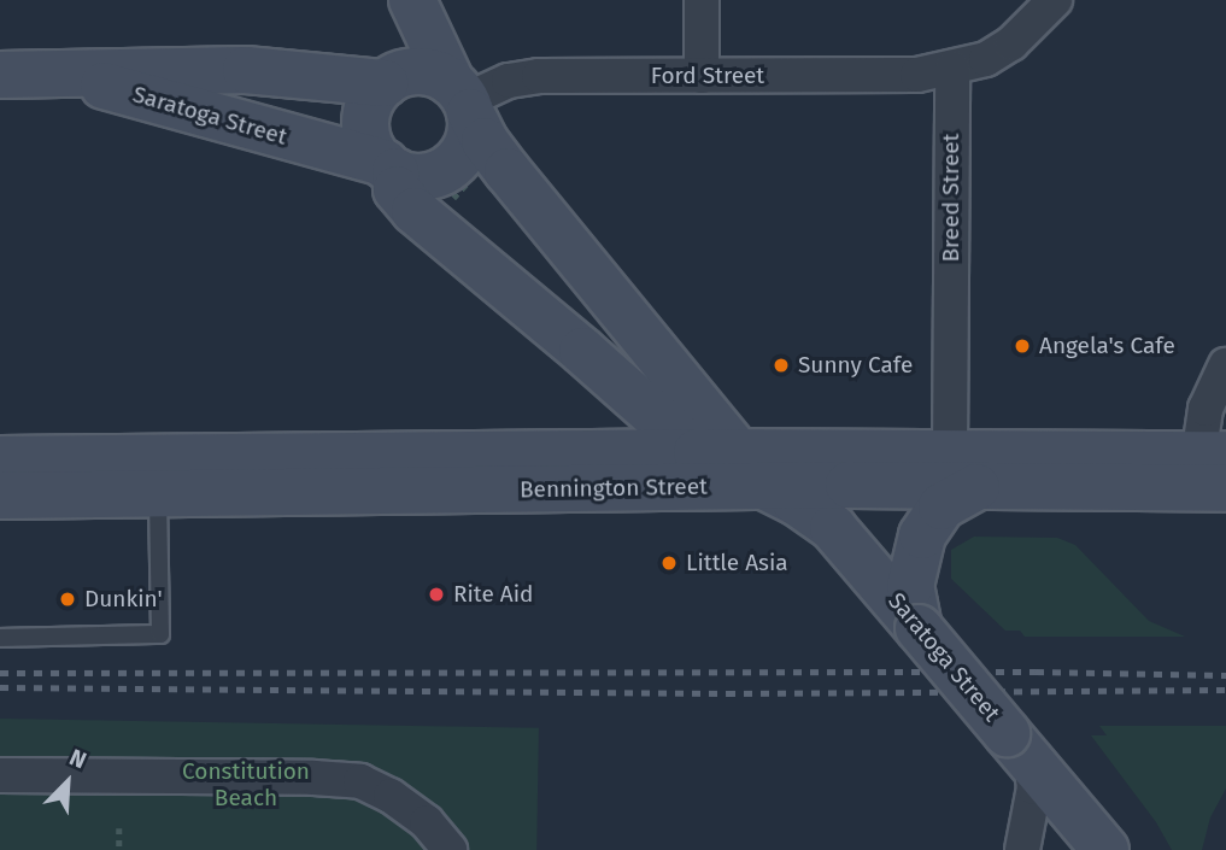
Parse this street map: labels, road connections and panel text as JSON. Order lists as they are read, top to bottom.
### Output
{
  "streets": {
    "main road": ["Saratoga Street", "Bennington Street"],
    "street": ["Ford Street", "Breed Street"]
  },
  "crossings": [
    ["Ford Street", "Saratoga Street"],
    ["Ford Street", "Breed Street"],
    ["Saratoga Street", "Bennington Street"],
    ["Breed Street", "Bennington Street"]
  ],
  "parks": ["Constitution Beach"],
  "places": [
    "Angela's Cafe",
    "Sunny Cafe",
    "Little Asia",
    "Rite Aid",
    "Dunkin'"
  ],
  "north": "top right"
}
